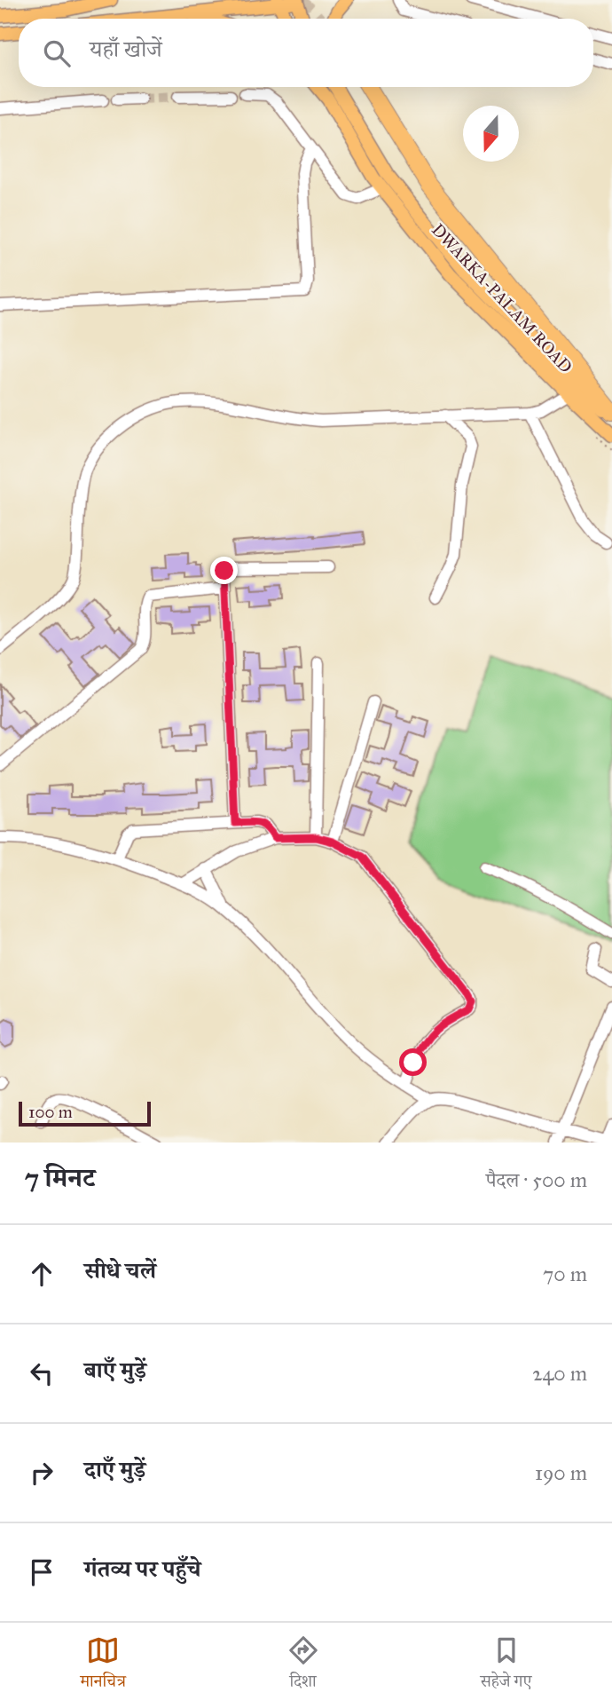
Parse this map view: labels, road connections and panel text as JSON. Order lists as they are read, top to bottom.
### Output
{
  "streets": {
    "main road": ["DWARKA-PALAM ROAD"]
  },
  "scale_bar": "100 m",
  "north": "bottom",
  "page": {
    "search": "यहाँ खोजें",
    "scale": "100 m",
    "heading": ["7 मिनट", "पैदल · 500 m"],
    "list": [
      ["सीधे चलें", "70 m"],
      ["बाएँ मुड़ें", "240 m"],
      ["दाएँ मुड़ें", "190 m"],
      "गंतव्य पर पहुँचे"
    ],
    "nav": ["मानचित्र", "दिशा", "सहेजे गए"]
  }
}
